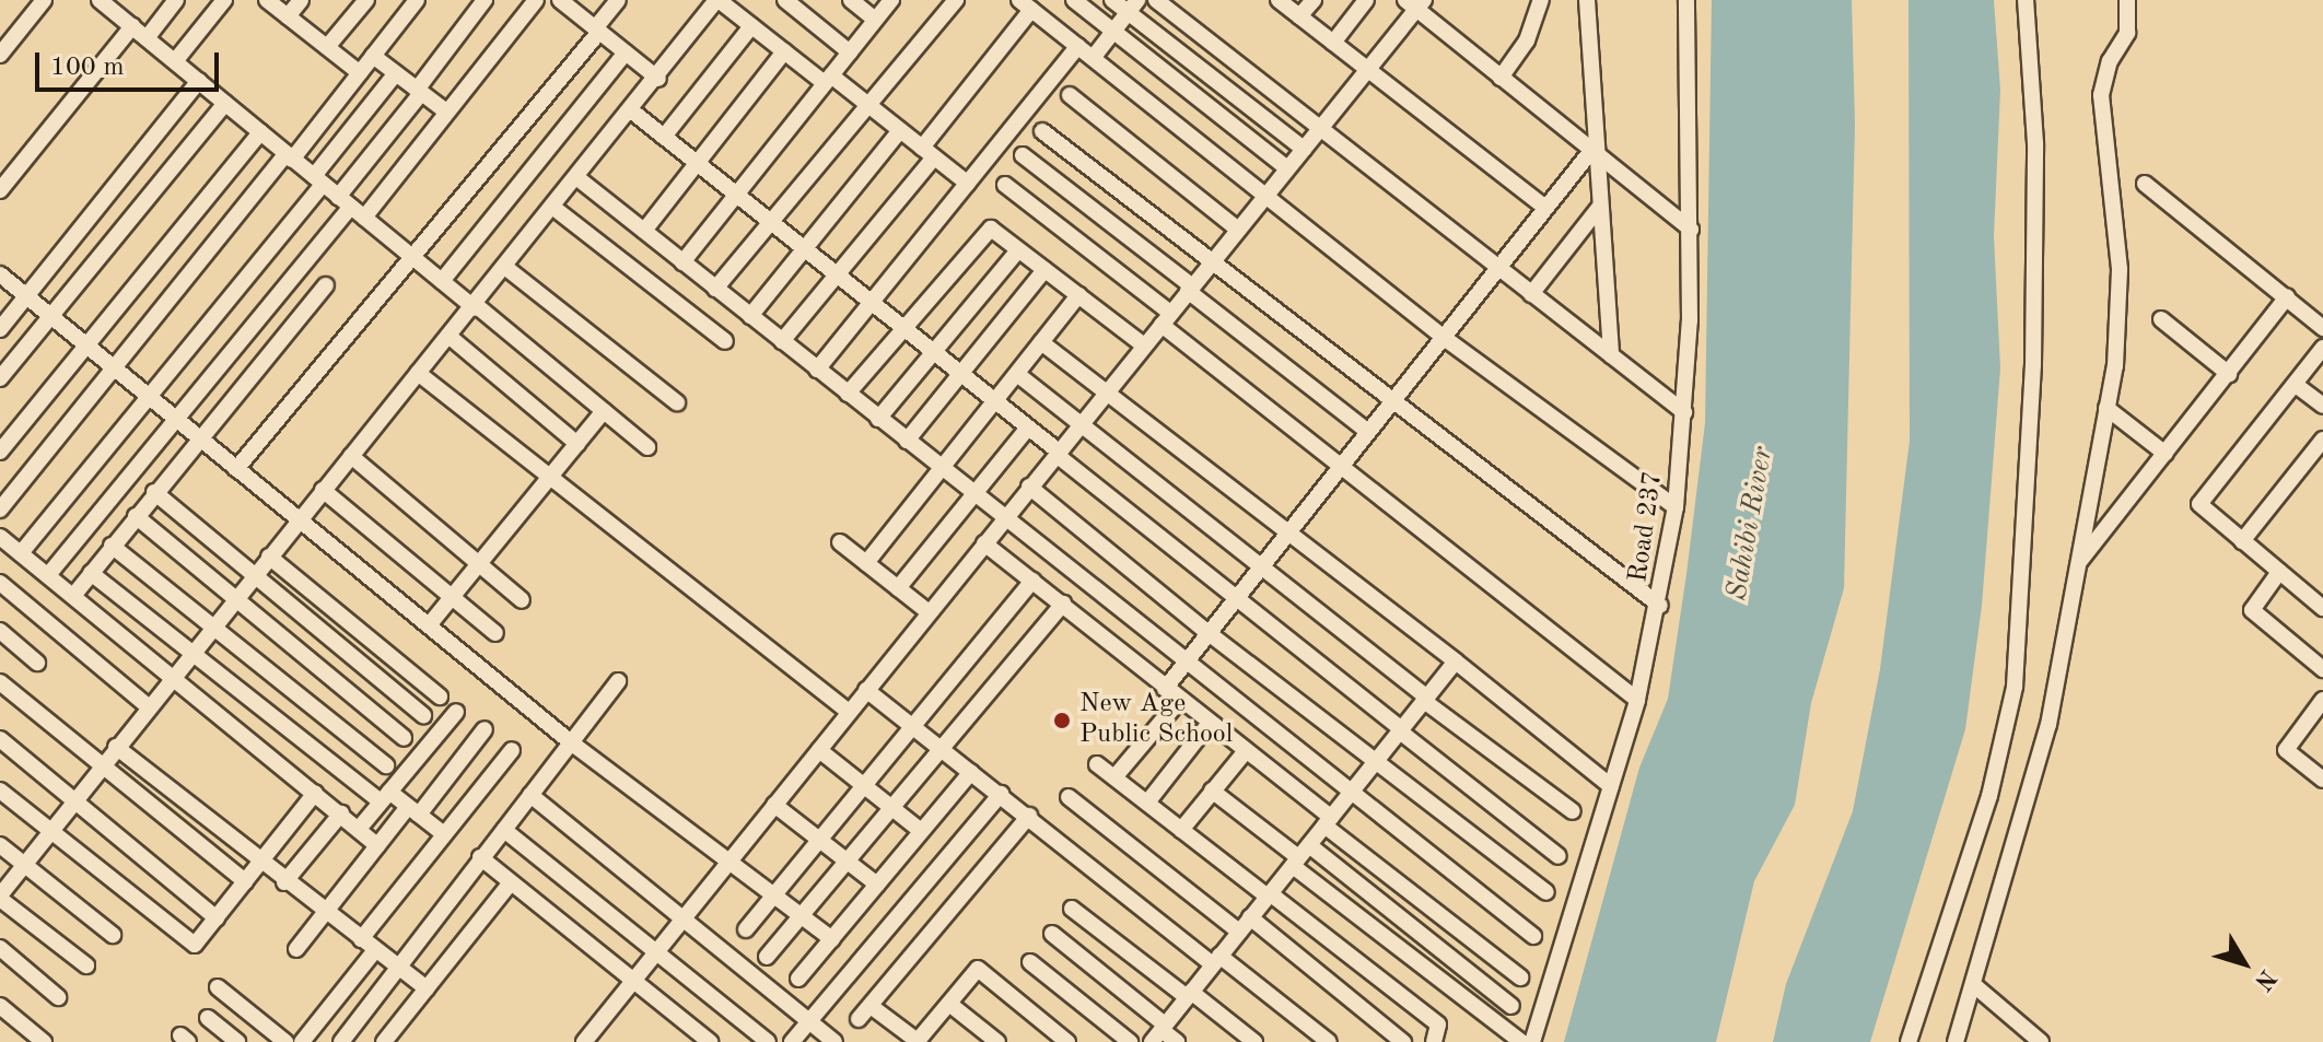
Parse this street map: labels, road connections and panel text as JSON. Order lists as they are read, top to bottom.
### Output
{
  "streets": {
    "street": ["Road 237"]
  },
  "water": ["Sahibi River"],
  "places": ["New Age Public School"],
  "scale_bar": "100 m",
  "north": "bottom right"
}
